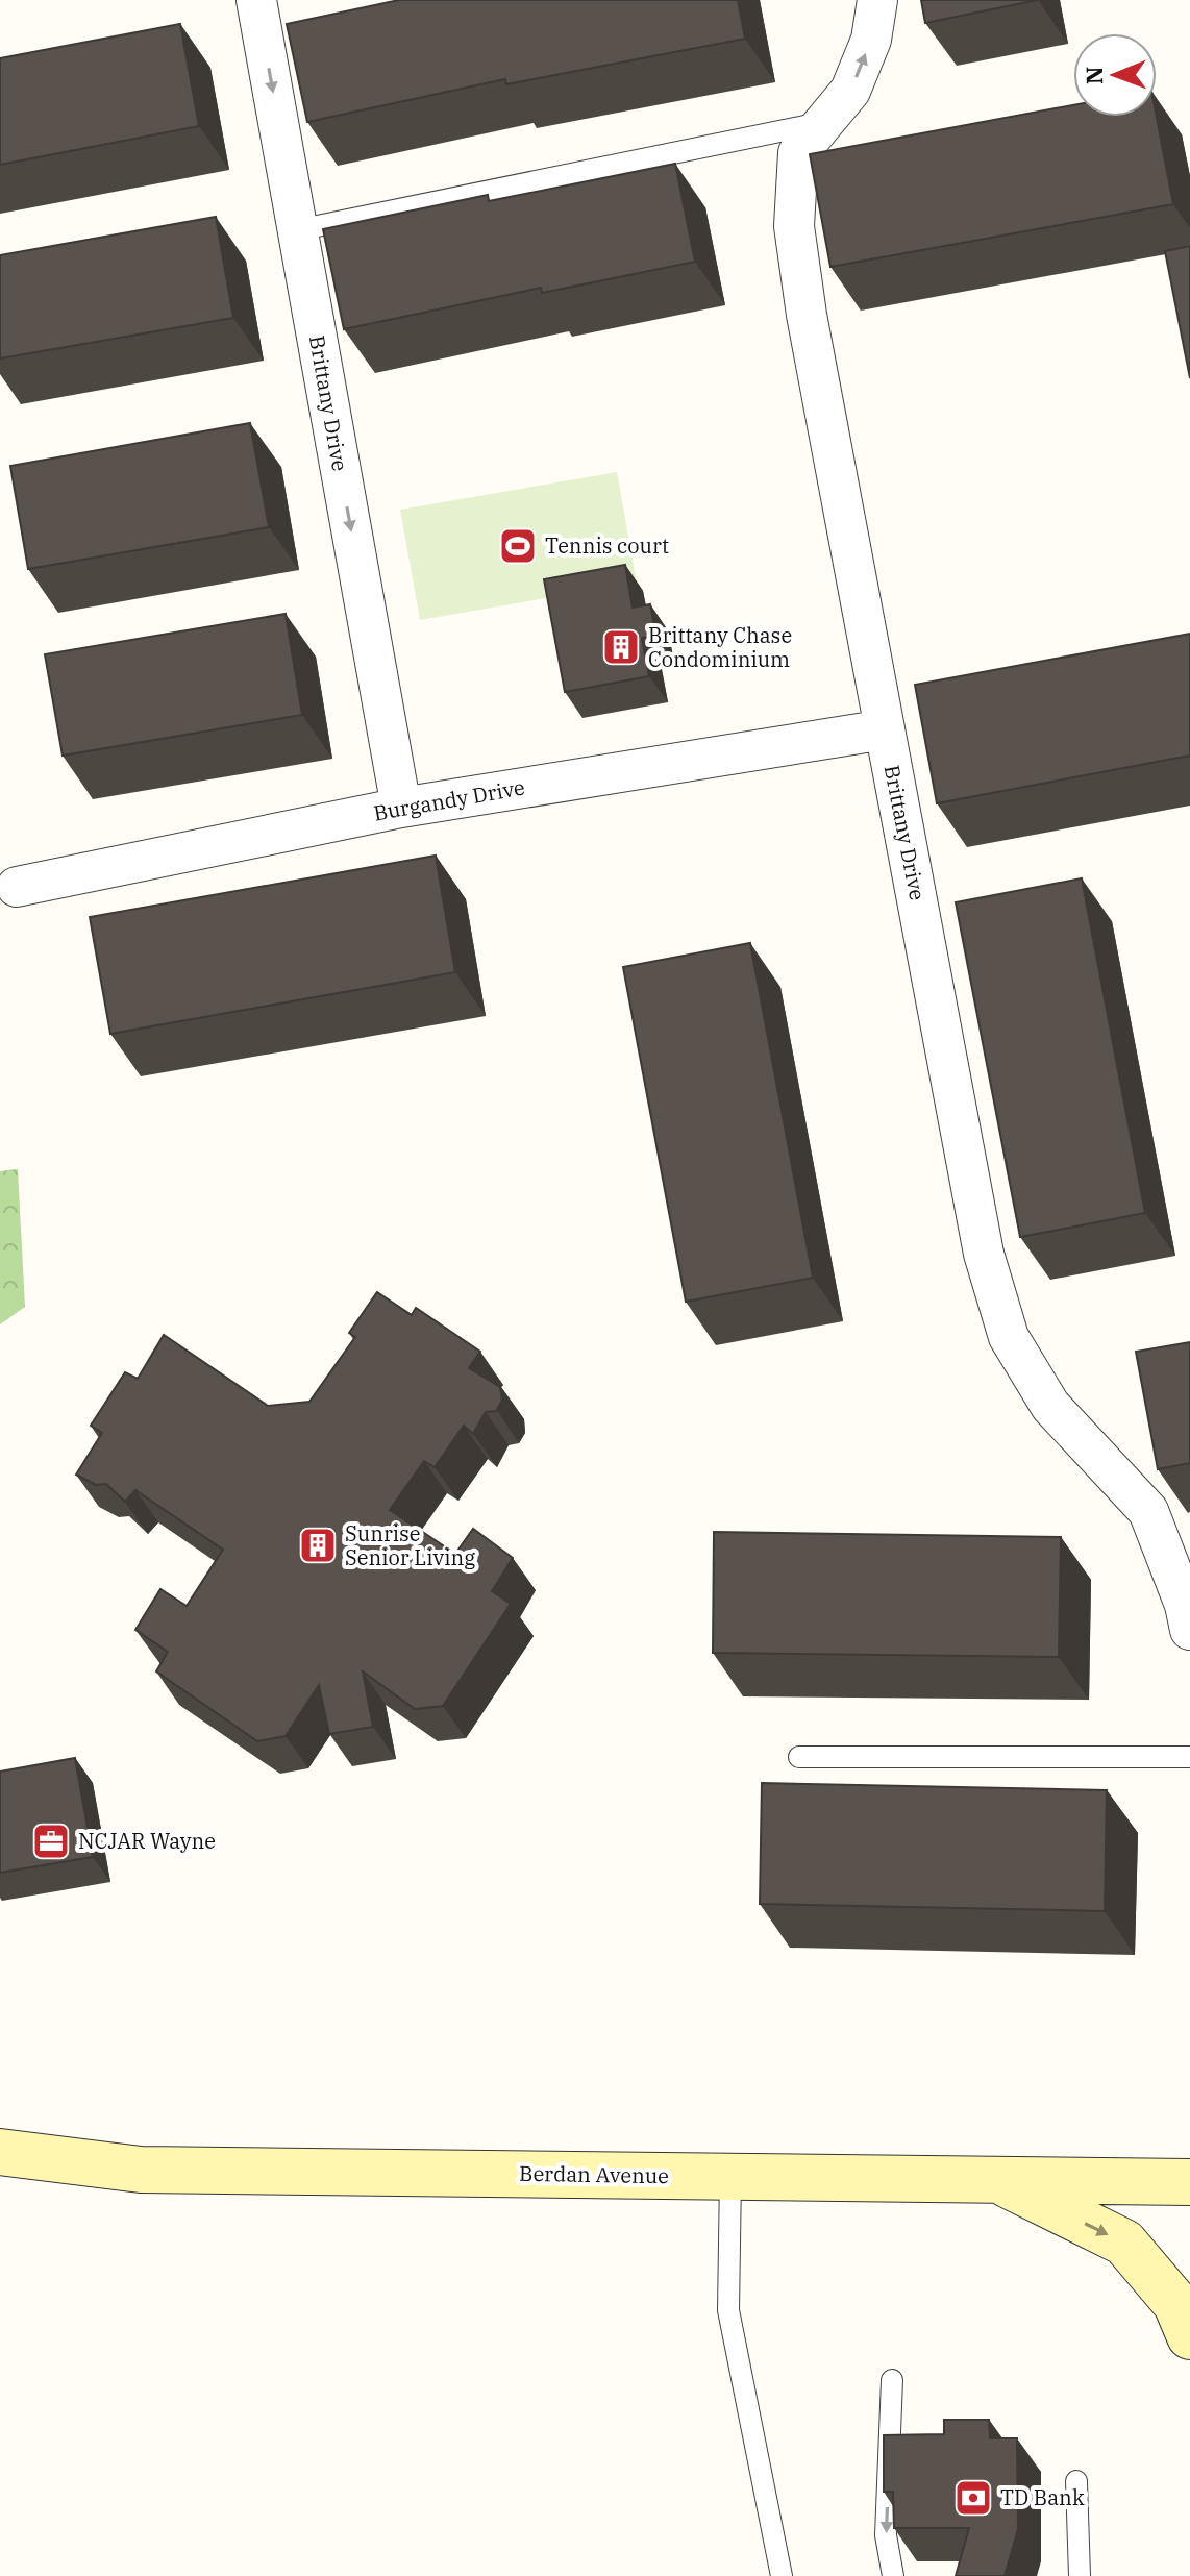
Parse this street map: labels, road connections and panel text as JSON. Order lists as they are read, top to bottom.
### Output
{
  "streets": {
    "main road": ["Berdan Avenue"],
    "street": ["Brittany Drive", "Burgandy Drive"]
  },
  "crossings": [
    ["Brittany Drive", "Burgandy Drive"]
  ],
  "places": {
    "sports": ["Tennis court"],
    "building": ["Brittany Chase Condominium", "Sunrise Senior Living"],
    "office": ["NCJAR Wayne"],
    "bank": ["TD Bank"]
  },
  "north": "left"
}
